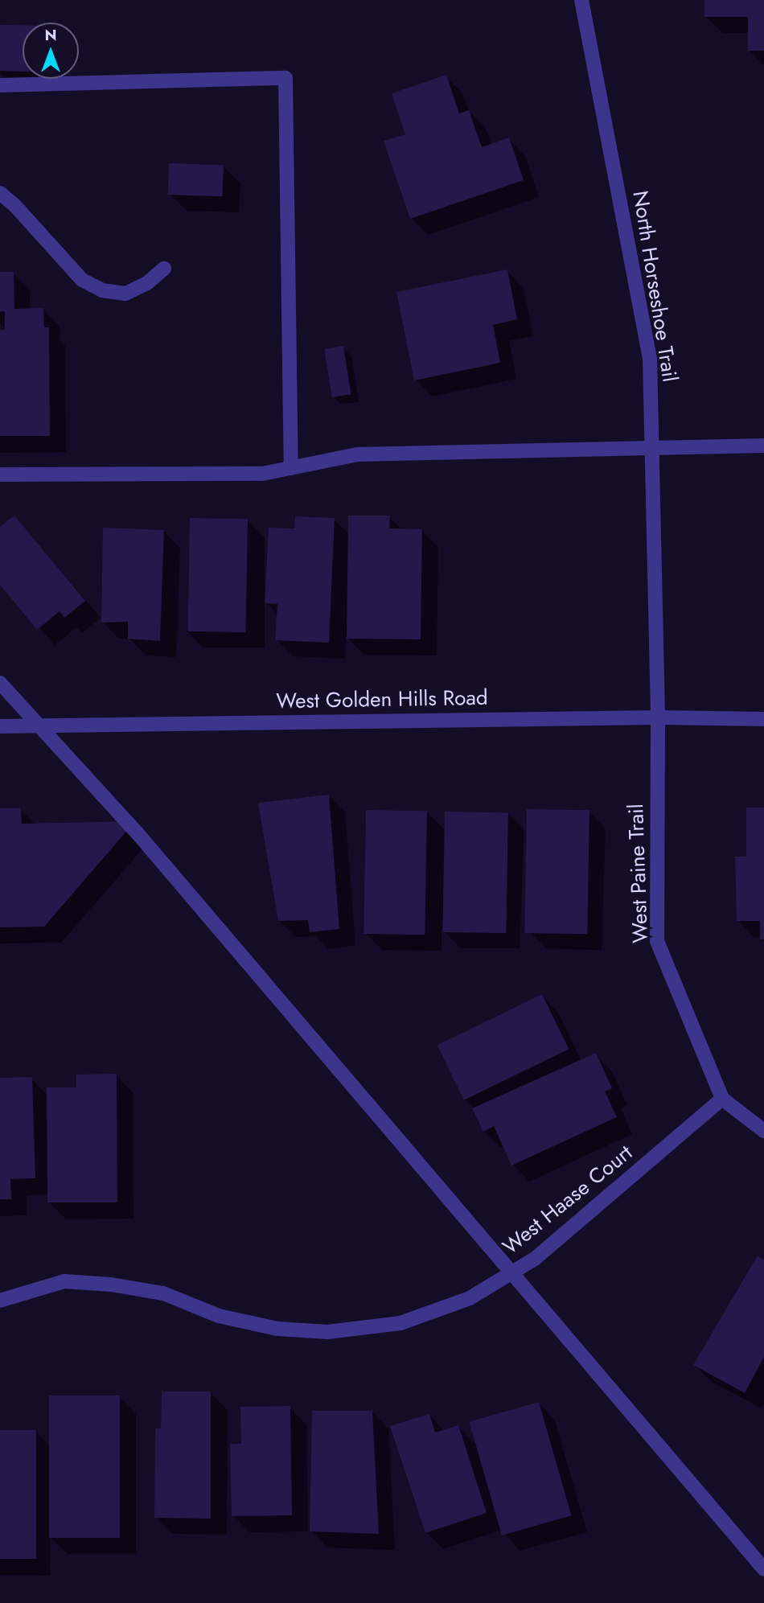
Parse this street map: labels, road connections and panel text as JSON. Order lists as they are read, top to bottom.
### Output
{
  "streets": {
    "street": [
      "North Horseshoe Trail",
      "West Golden Hills Road",
      "West Paine Trail",
      "West Haase Court"
    ]
  },
  "crossings": [
    ["North Horseshoe Trail", "West Golden Hills Road"],
    ["North Horseshoe Trail", "West Paine Trail"],
    ["West Golden Hills Road", "West Paine Trail"],
    ["West Paine Trail", "West Haase Court"]
  ],
  "north": "top"
}
